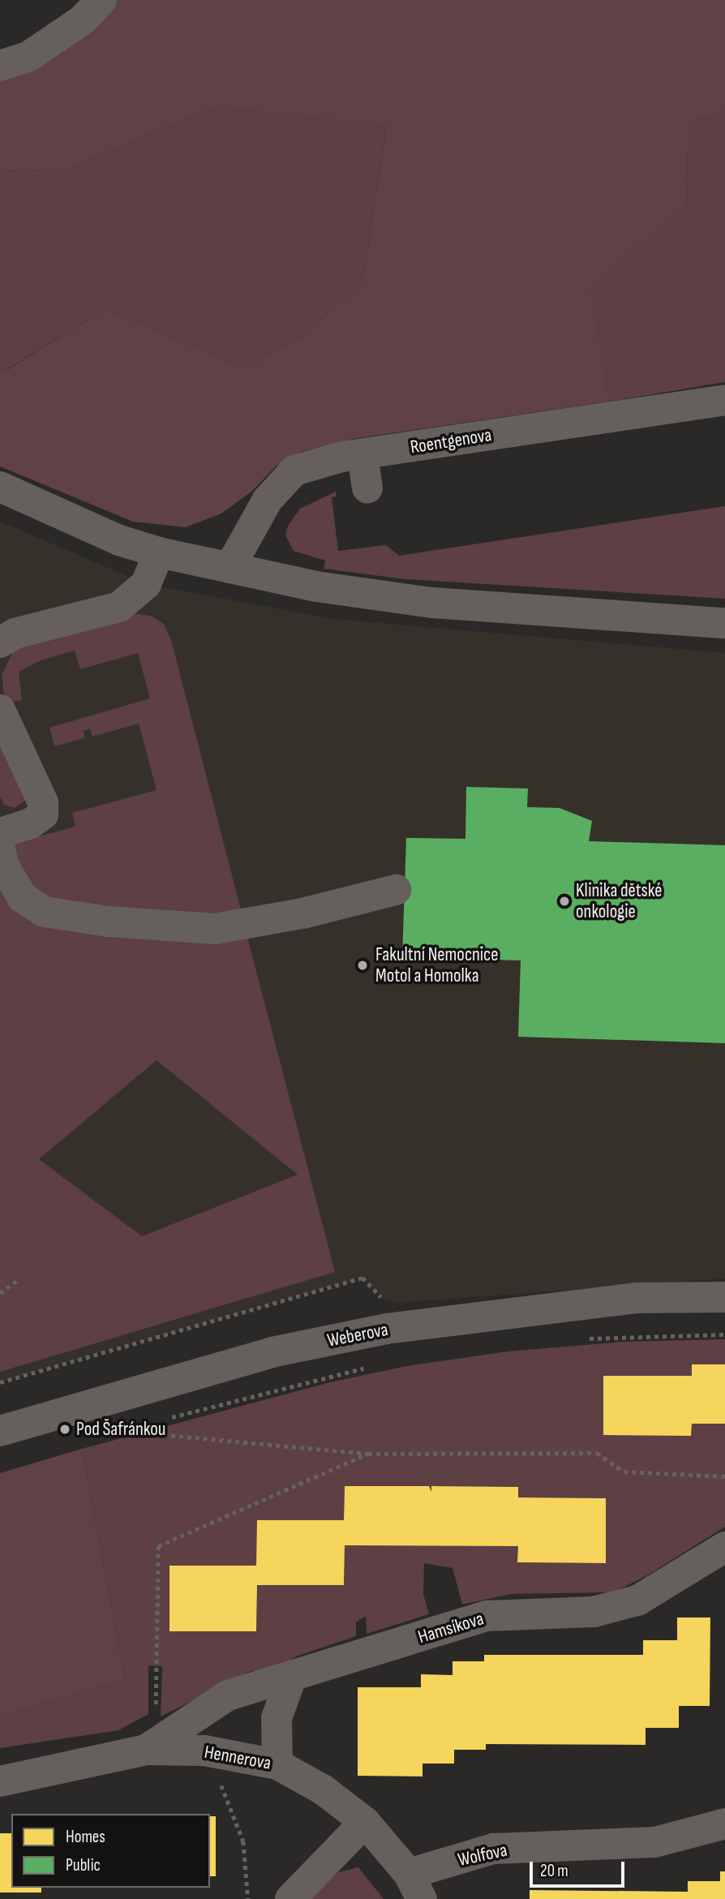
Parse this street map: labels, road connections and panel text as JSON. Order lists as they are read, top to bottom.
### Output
{
  "streets": {
    "street": [
      "Roentgenova",
      "Weberova",
      "Hamsíkova",
      "Hennerova",
      "Wolfova"
    ]
  },
  "crossings": [
    ["Hamsíkova", "Hennerova"],
    ["Hennerova", "Wolfova"]
  ],
  "places": ["Klinika dětské onkologie", "Fakultní Nemocnice Motol a Homolka", "Pod Šafránkou"],
  "legend": ["Homes", "Public"],
  "scale_bar": "20 m"
}
